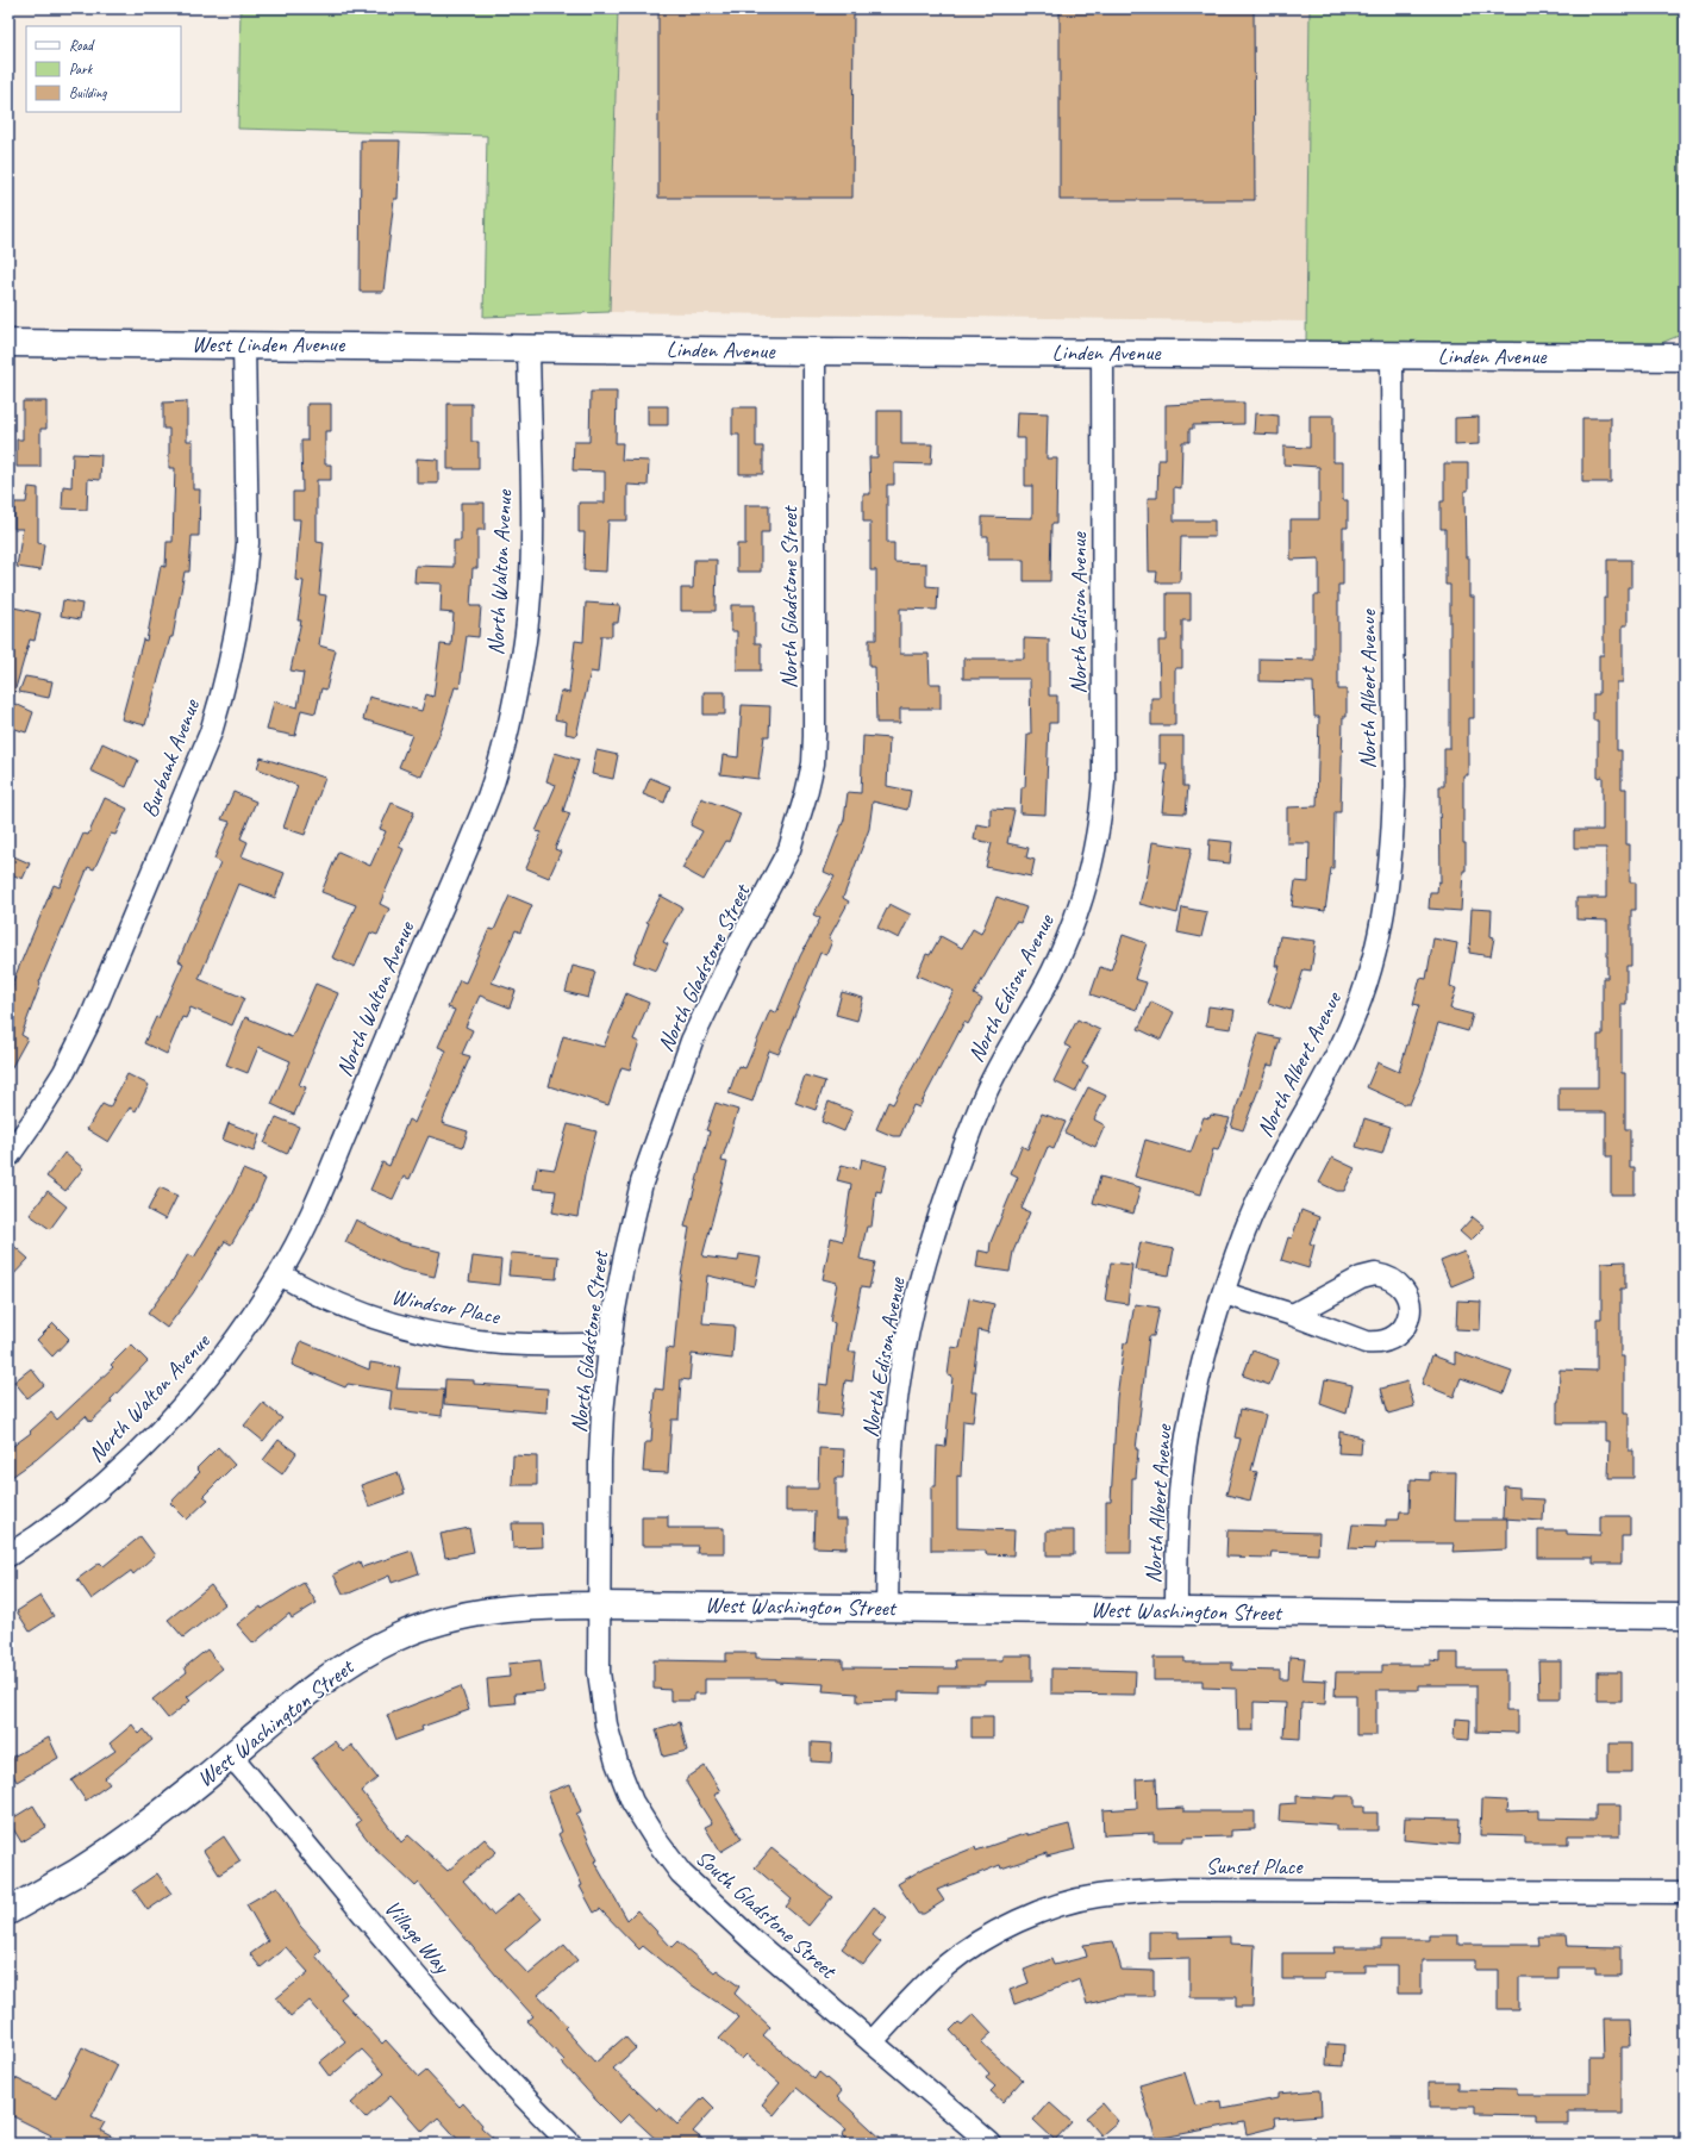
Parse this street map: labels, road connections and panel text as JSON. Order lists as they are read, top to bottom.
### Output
{
  "streets": {
    "street": [
      "West Linden Avenue",
      "Linden Avenue",
      "North Walton Avenue",
      "North Gladstone Street",
      "North Edison Avenue",
      "North Albert Avenue",
      "Burbank Avenue",
      "Windsor Place",
      "West Washington Street",
      "Sunset Place",
      "South Gladstone Street",
      "Village Way"
    ]
  },
  "crossings": [
    ["West Linden Avenue", "Linden Avenue"],
    ["West Linden Avenue", "North Walton Avenue"],
    ["West Linden Avenue", "Burbank Avenue"],
    ["Linden Avenue", "North Walton Avenue"],
    ["Linden Avenue", "North Gladstone Street"],
    ["Linden Avenue", "North Edison Avenue"],
    ["Linden Avenue", "North Albert Avenue"],
    ["North Walton Avenue", "Windsor Place"],
    ["North Gladstone Street", "Windsor Place"],
    ["North Gladstone Street", "West Washington Street"],
    ["North Gladstone Street", "South Gladstone Street"],
    ["North Edison Avenue", "West Washington Street"],
    ["North Albert Avenue", "West Washington Street"],
    ["West Washington Street", "South Gladstone Street"],
    ["West Washington Street", "Village Way"],
    ["Sunset Place", "South Gladstone Street"]
  ],
  "legend": ["Road", "Park", "Building"]
}
